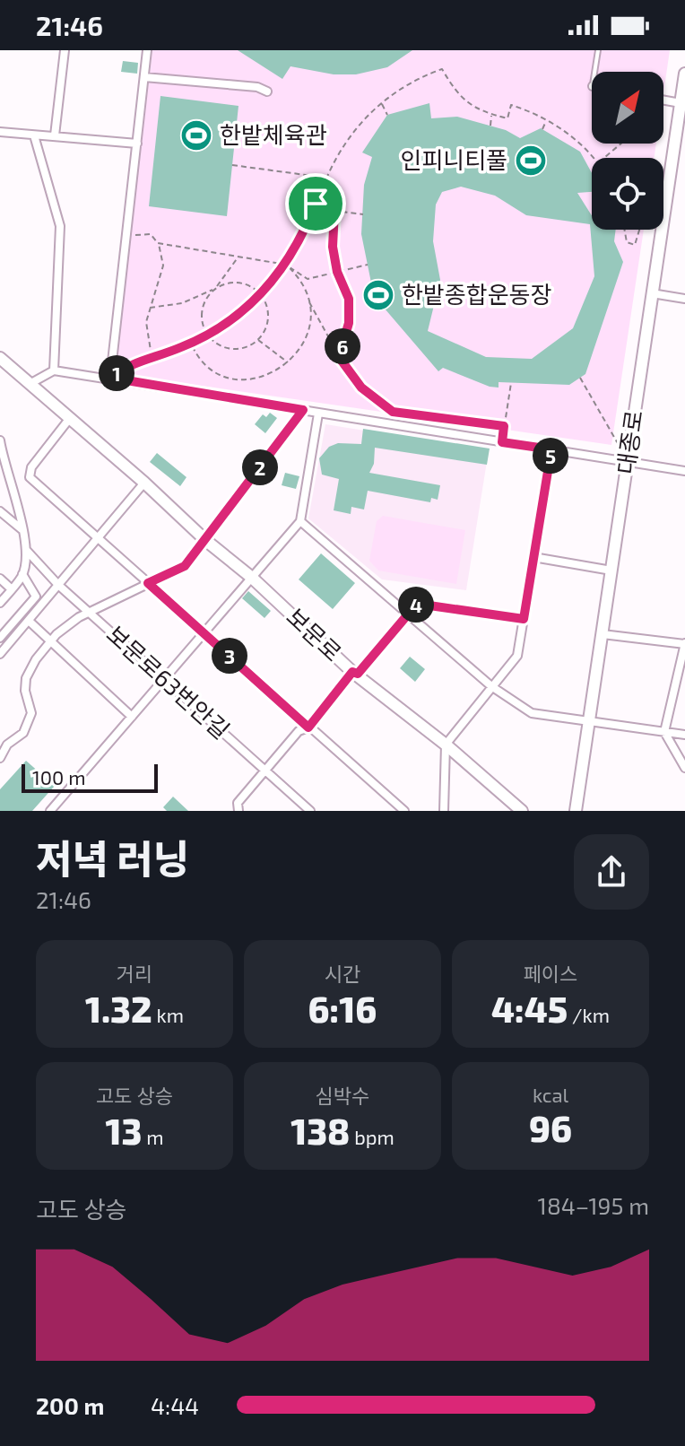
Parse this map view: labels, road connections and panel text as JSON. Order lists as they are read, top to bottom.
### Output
{
  "streets": {
    "main road": ["대종로", "보문로"],
    "street": ["보문로63번안길"]
  },
  "places": {
    "sports": ["한밭체육관", "인피니티풀", "한밭종합운동장"]
  },
  "scale_bar": "100 m",
  "north": "top right",
  "page": {
    "status": "21:46",
    "pins": [
      "6",
      "1",
      "5",
      "2",
      "4",
      "3"
    ],
    "scale": "100 m",
    "heading": ["저녁 러닝", "21:46"],
    "stats": [
      ["거리", "1.32 km"],
      ["시간", "6:16"],
      ["페이스", "4:45 /km"],
      ["고도 상승", "13 m"],
      ["심박수", "138 bpm"],
      ["kcal", "96"]
    ],
    "chart": ["고도 상승", "184–195 m"],
    "list": [
      {
        "name": "200 m",
        "note": "4:44"
      }
    ]
  }
}
